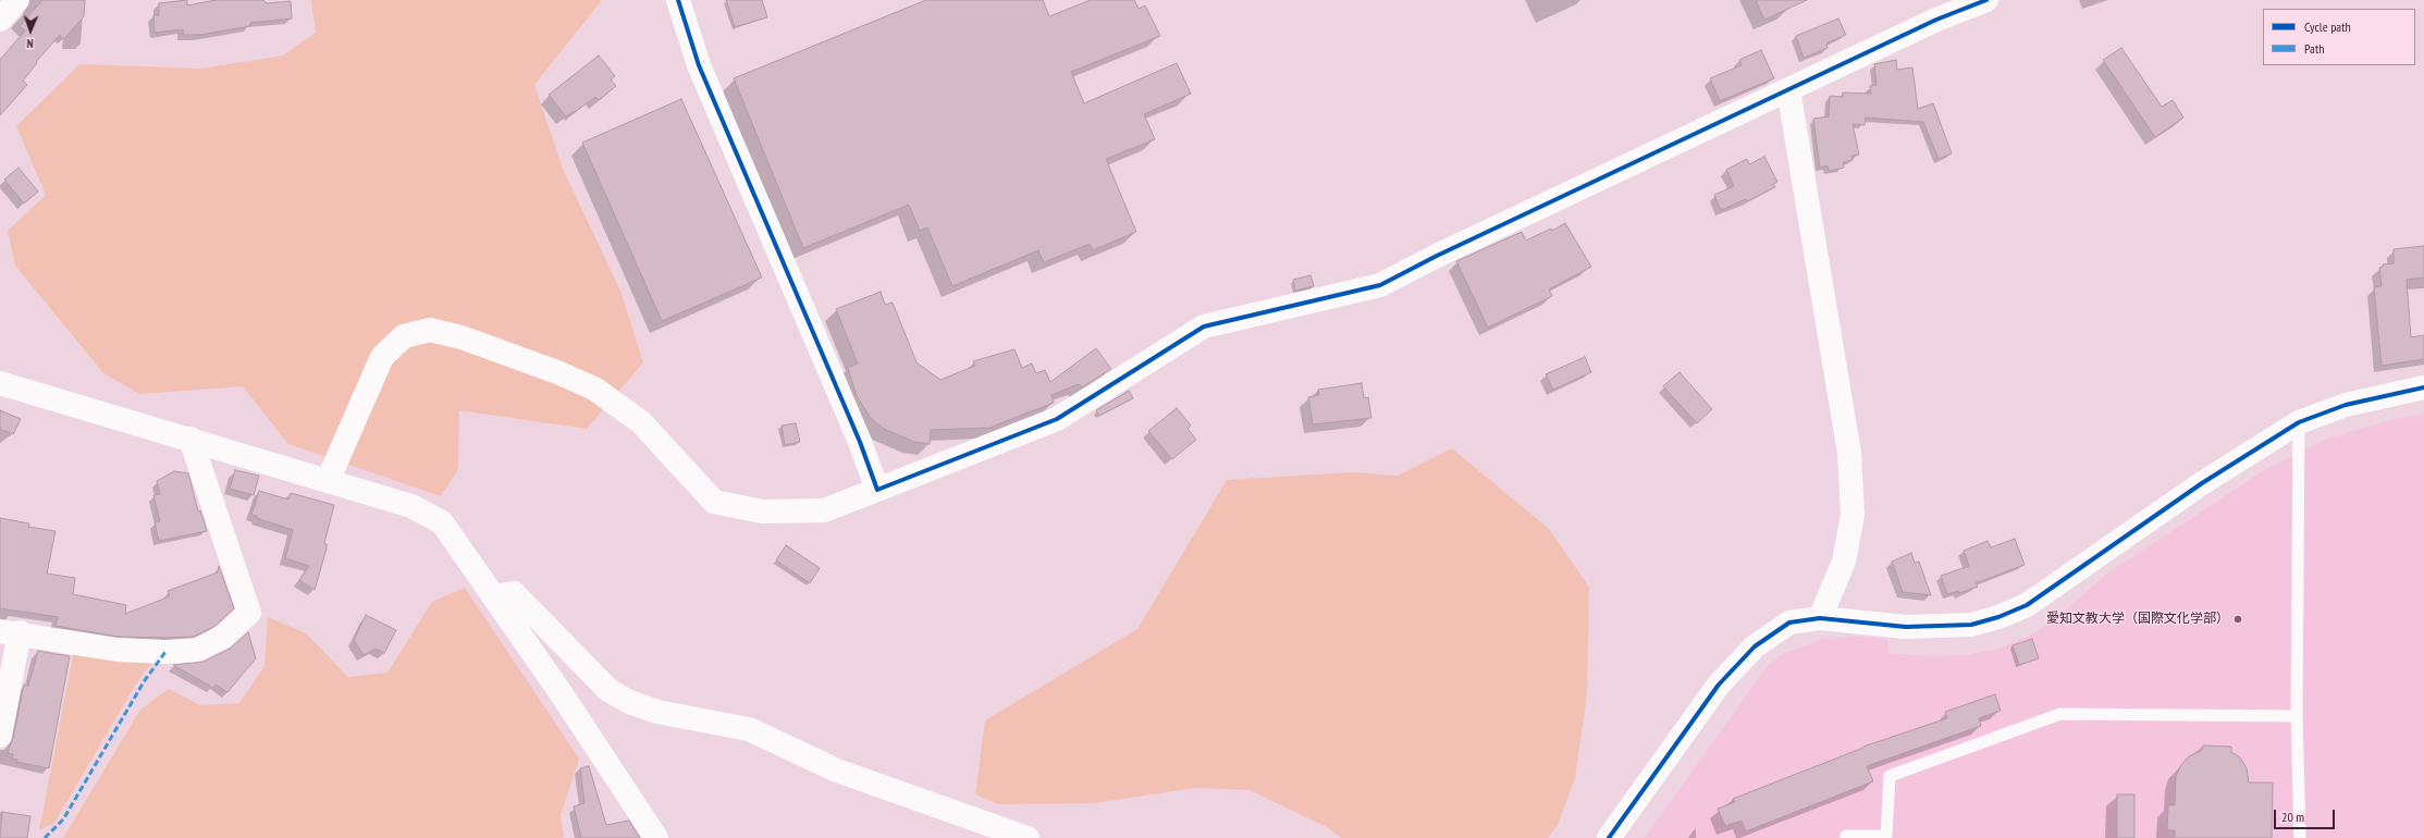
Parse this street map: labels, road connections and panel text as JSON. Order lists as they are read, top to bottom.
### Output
{
  "places": ["愛知文教大学（国際文化学部）"],
  "legend": ["Cycle path", "Path"],
  "scale_bar": "20 m",
  "north": "bottom"
}
